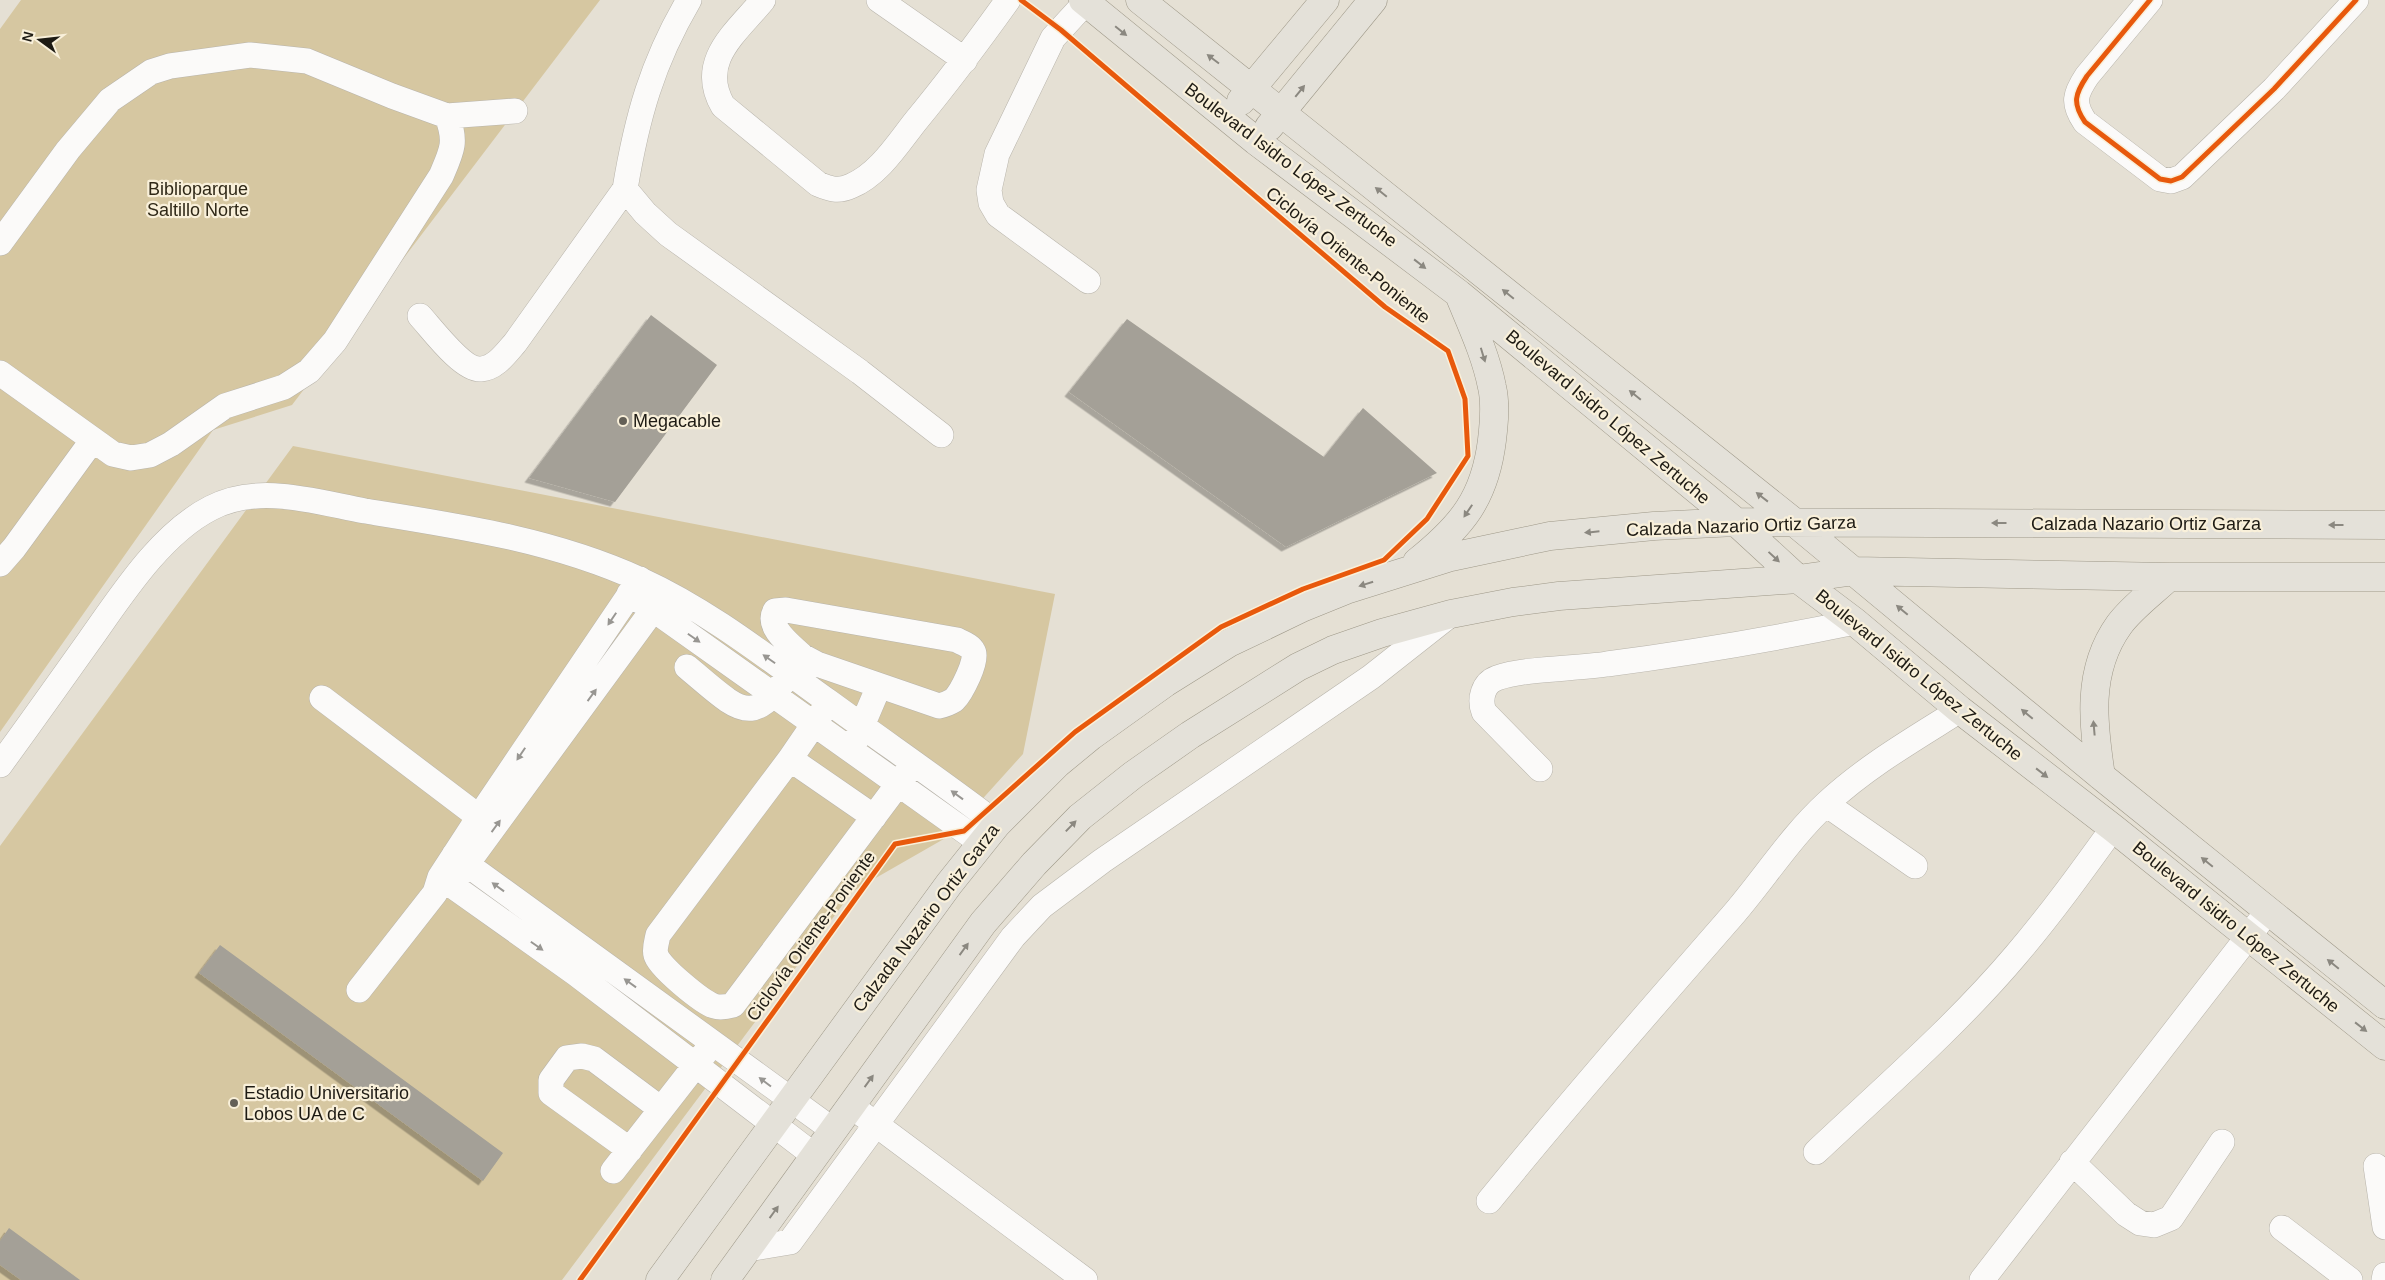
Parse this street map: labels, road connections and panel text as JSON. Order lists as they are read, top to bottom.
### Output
{
  "streets": {
    "main road": ["Boulevard Isidro López Zertuche", "Calzada Nazario Ortiz Garza"],
    "cycle path": ["Ciclovía Oriente-Poniente"]
  },
  "crossings": [
    ["Boulevard Isidro López Zertuche", "Calzada Nazario Ortiz Garza"]
  ],
  "parks": ["Biblioparque Saltillo Norte"],
  "places": ["Megacable", "Estadio Universitario Lobos UA de C"],
  "north": "left"
}
